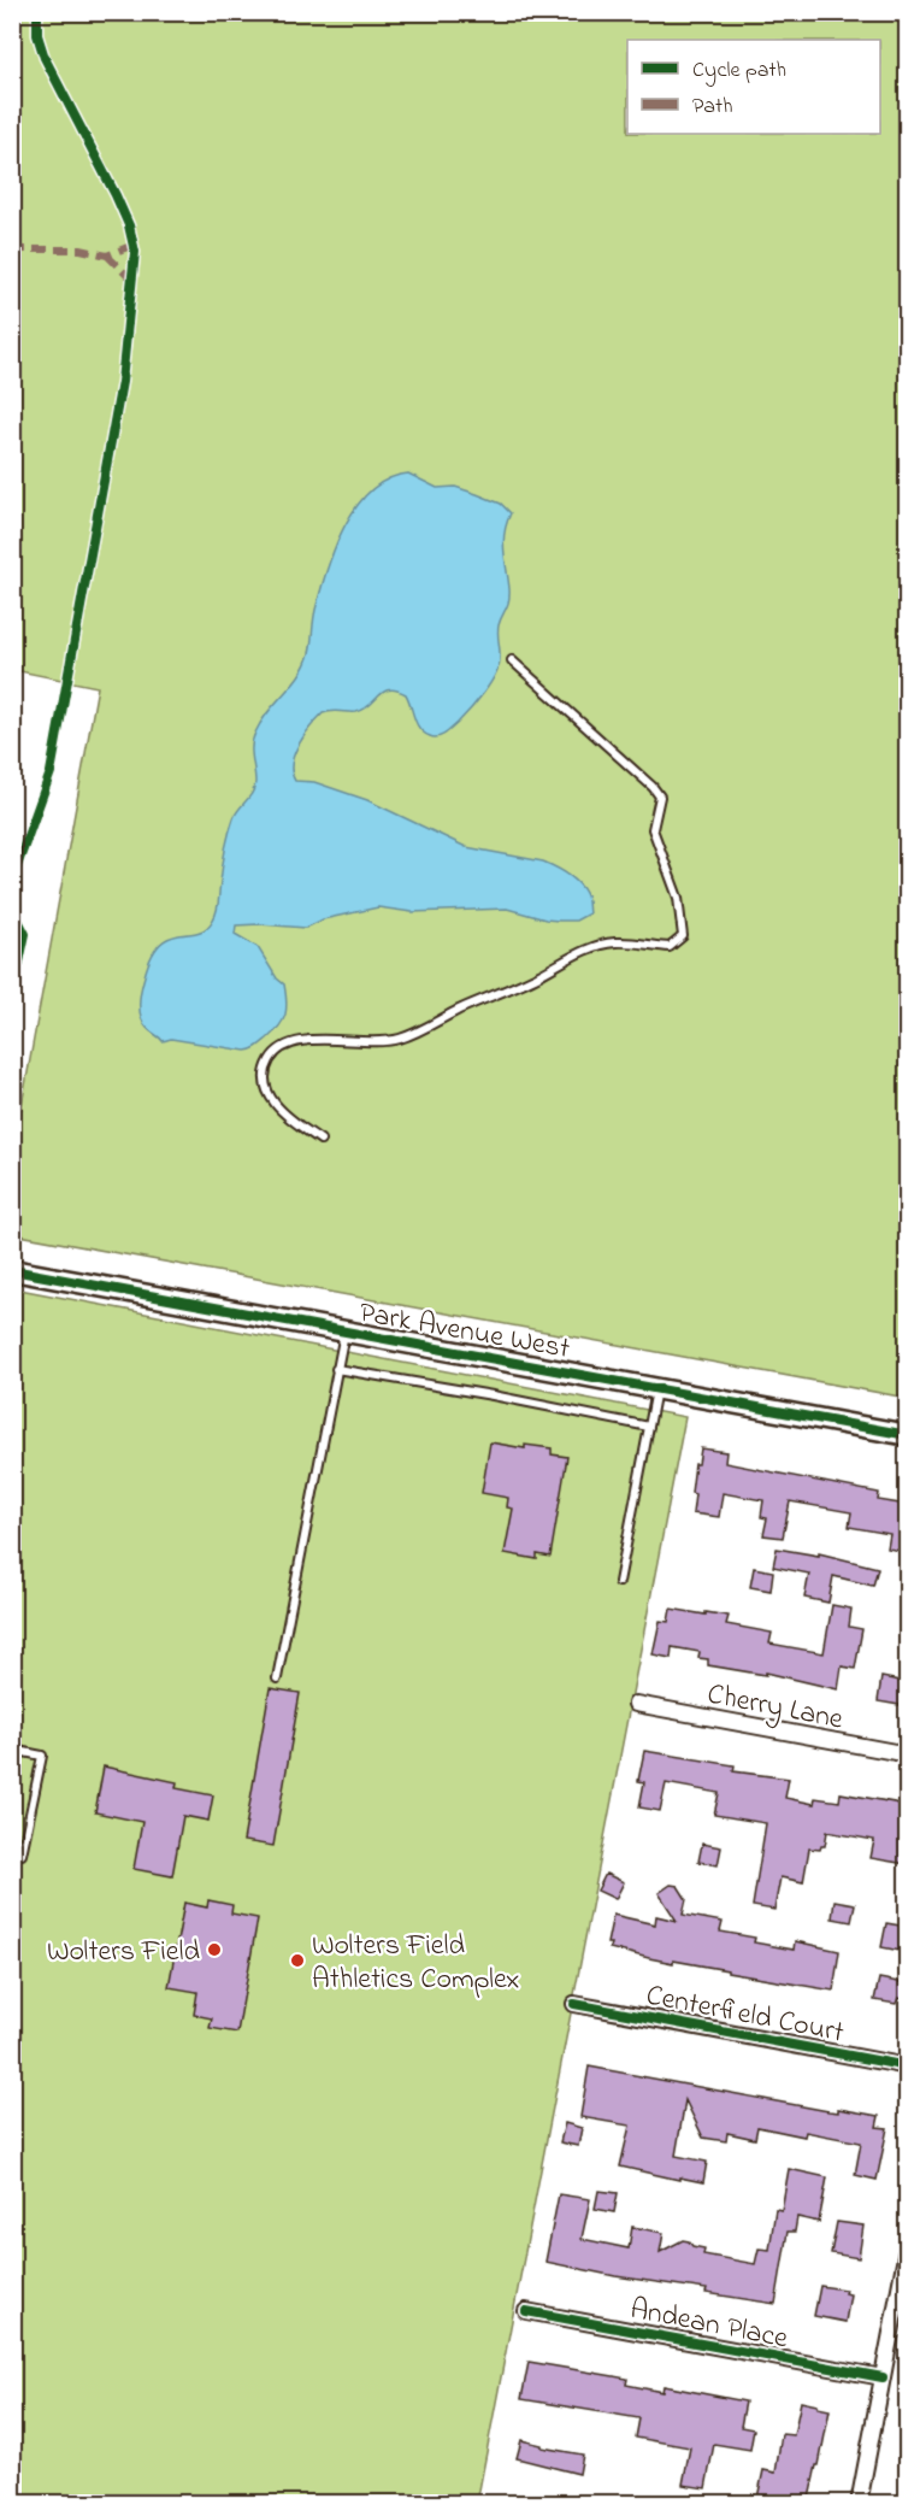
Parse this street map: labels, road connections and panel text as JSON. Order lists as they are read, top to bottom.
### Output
{
  "streets": {
    "street": [
      "Park Avenue West",
      "Cherry Lane",
      "Centerfield Court",
      "Andean Place"
    ]
  },
  "places": ["Wolters Field", "Wolters Field Athletics Complex"],
  "legend": ["Cycle path", "Path"]
}
